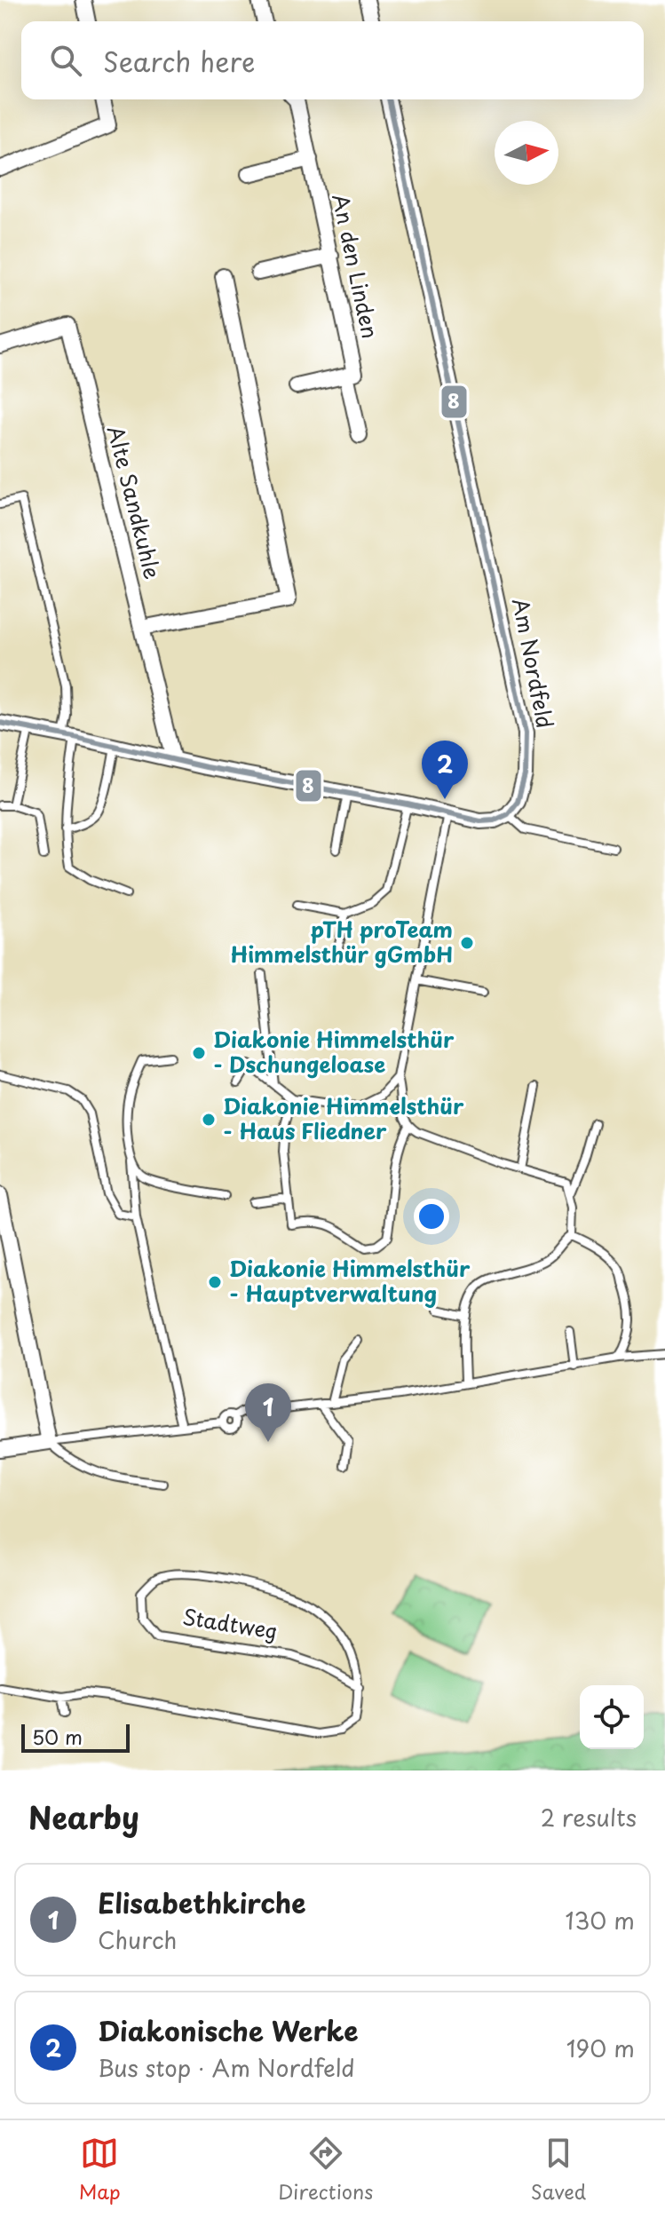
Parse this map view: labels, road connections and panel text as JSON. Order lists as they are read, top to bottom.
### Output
{
  "streets": {
    "street": ["An den Linden", "Alte Sandkuhle", "Am Nordfeld"],
    "lane": ["Stadtweg"]
  },
  "places": [
    "pTH proTeam Himmelsthür gGmbH",
    "Diakonie Himmelsthür - Dschungeloase",
    "Diakonie Himmelsthür - Haus Fliedner",
    "Diakonie Himmelsthür - Hauptverwaltung"
  ],
  "lines": ["transit line 8"],
  "scale_bar": "50 m",
  "north": "right",
  "page": {
    "search": "Search here",
    "pins": ["2", "1"],
    "scale": "50 m",
    "heading": ["Nearby", "2 results"],
    "list": [
      {
        "mark": "1",
        "name": "Elisabethkirche",
        "note": "Church",
        "value": "130 m"
      },
      {
        "mark": "2",
        "name": "Diakonische Werke",
        "note": "Bus stop · Am Nordfeld",
        "value": "190 m"
      }
    ],
    "nav": ["Map", "Directions", "Saved"]
  }
}
